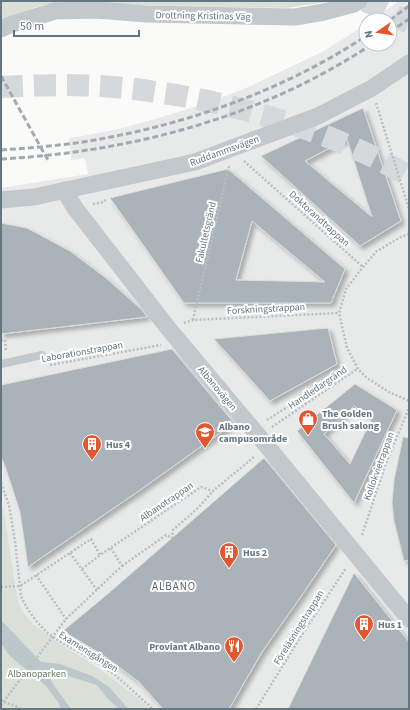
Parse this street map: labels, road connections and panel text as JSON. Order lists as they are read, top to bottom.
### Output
{
  "streets": {
    "street": ["Drottning Kristinas Väg", "Ruddammsvägen", "Albanovägen"],
    "path": [
      "Doktorandtrappan",
      "Fakultetsgränd",
      "Forskningstrappan",
      "Laborationstrappan",
      "Handledargränd",
      "Kollokvietrappan",
      "Albanotrappan",
      "Föreläsningstrappan",
      "Examensgången"
    ]
  },
  "crossings": [
    ["Ruddammsvägen", "Doktorandtrappan"],
    ["Ruddammsvägen", "Fakultetsgränd"],
    ["Ruddammsvägen", "Albanovägen"],
    ["Doktorandtrappan", "Fakultetsgränd"],
    ["Fakultetsgränd", "Forskningstrappan"],
    ["Albanovägen", "Föreläsningstrappan"]
  ],
  "districts": ["ALBANO"],
  "parks": ["Albanoparken"],
  "places": {
    "shop": ["The Golden Brush salong"],
    "school or university": ["Albano campusområde"],
    "building": ["Hus 4", "Hus 2", "Hus 1"],
    "restaurant": ["Proviant Albano"]
  },
  "scale_bar": "50 m",
  "north": "left"
}
